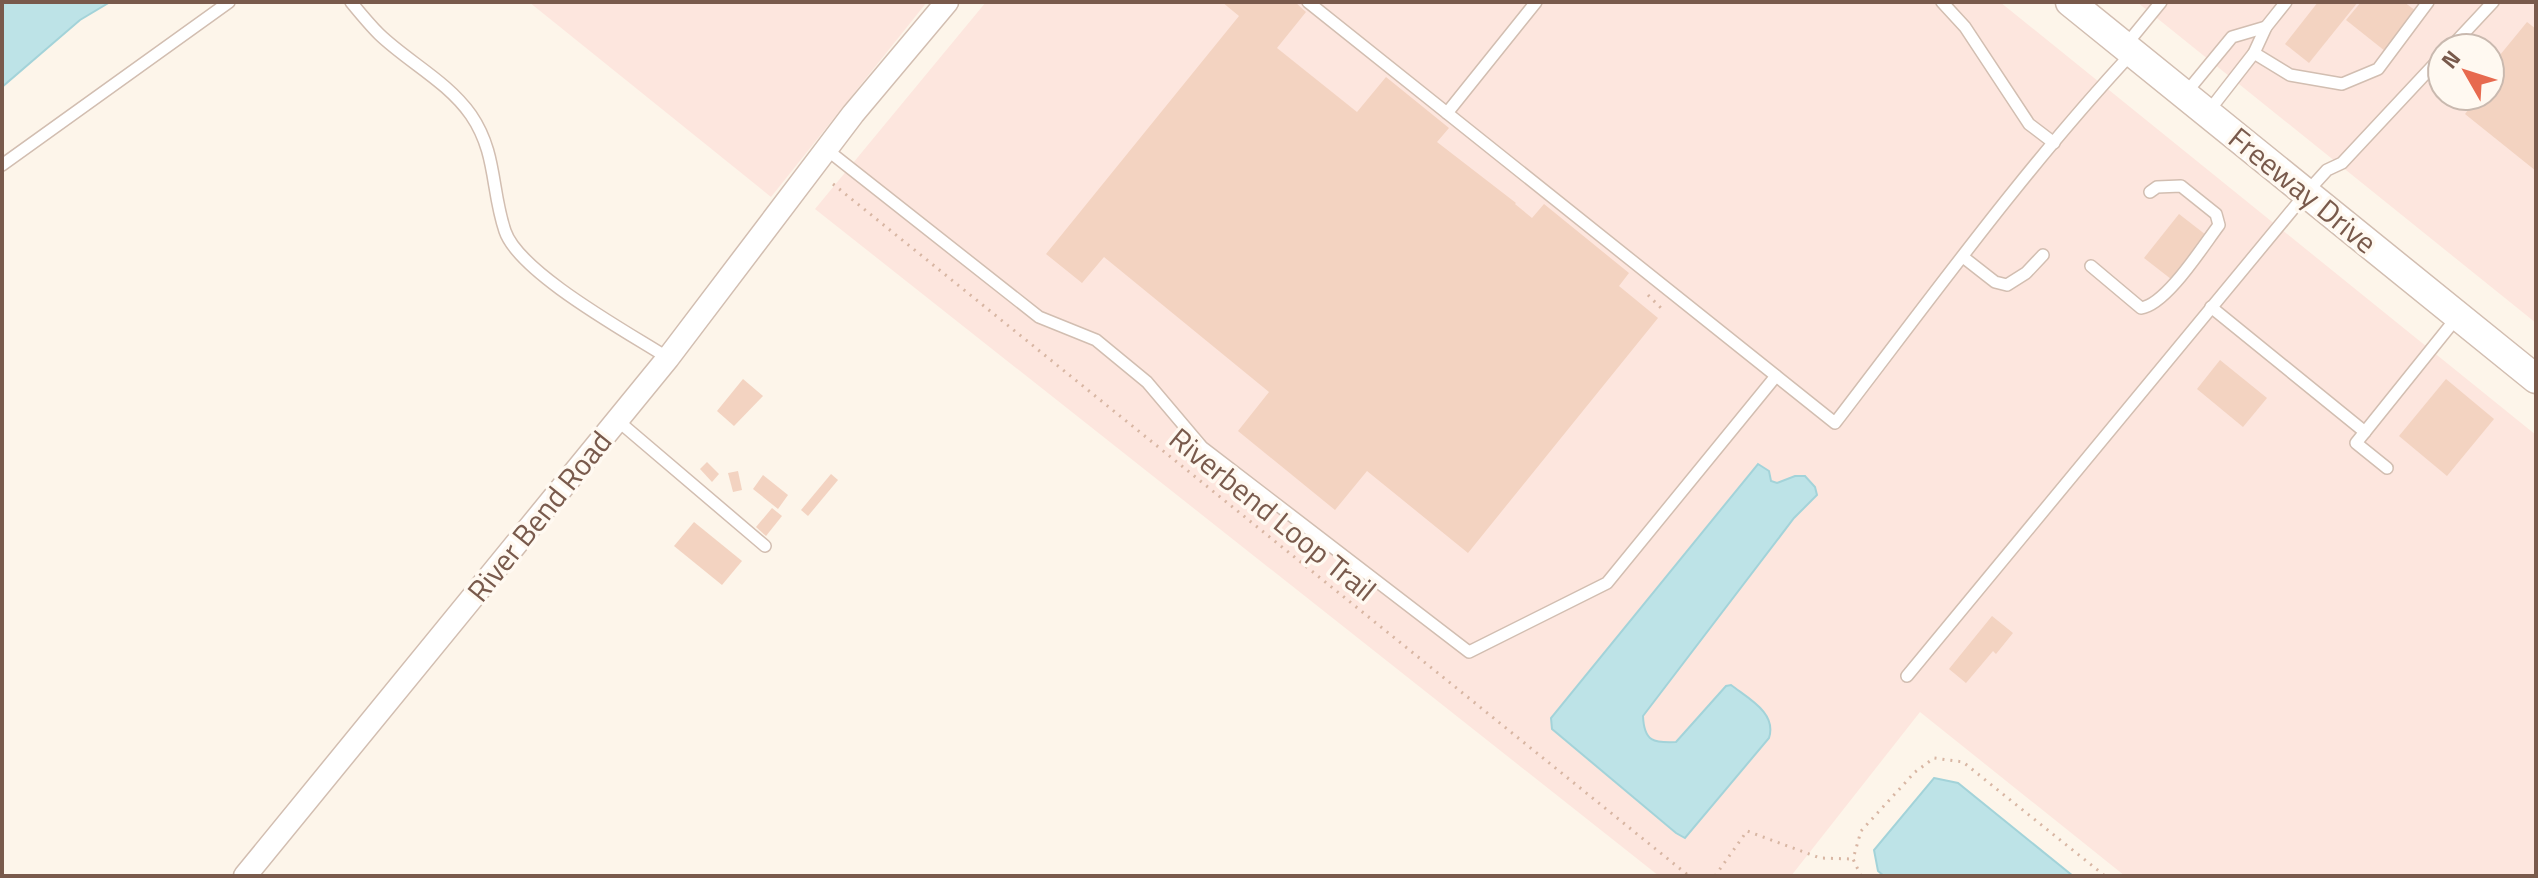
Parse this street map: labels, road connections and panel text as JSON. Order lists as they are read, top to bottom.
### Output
{
  "streets": {
    "street": ["Freeway Drive", "River Bend Road"],
    "path": ["Riverbend Loop Trail"]
  },
  "north": "top left"
}
